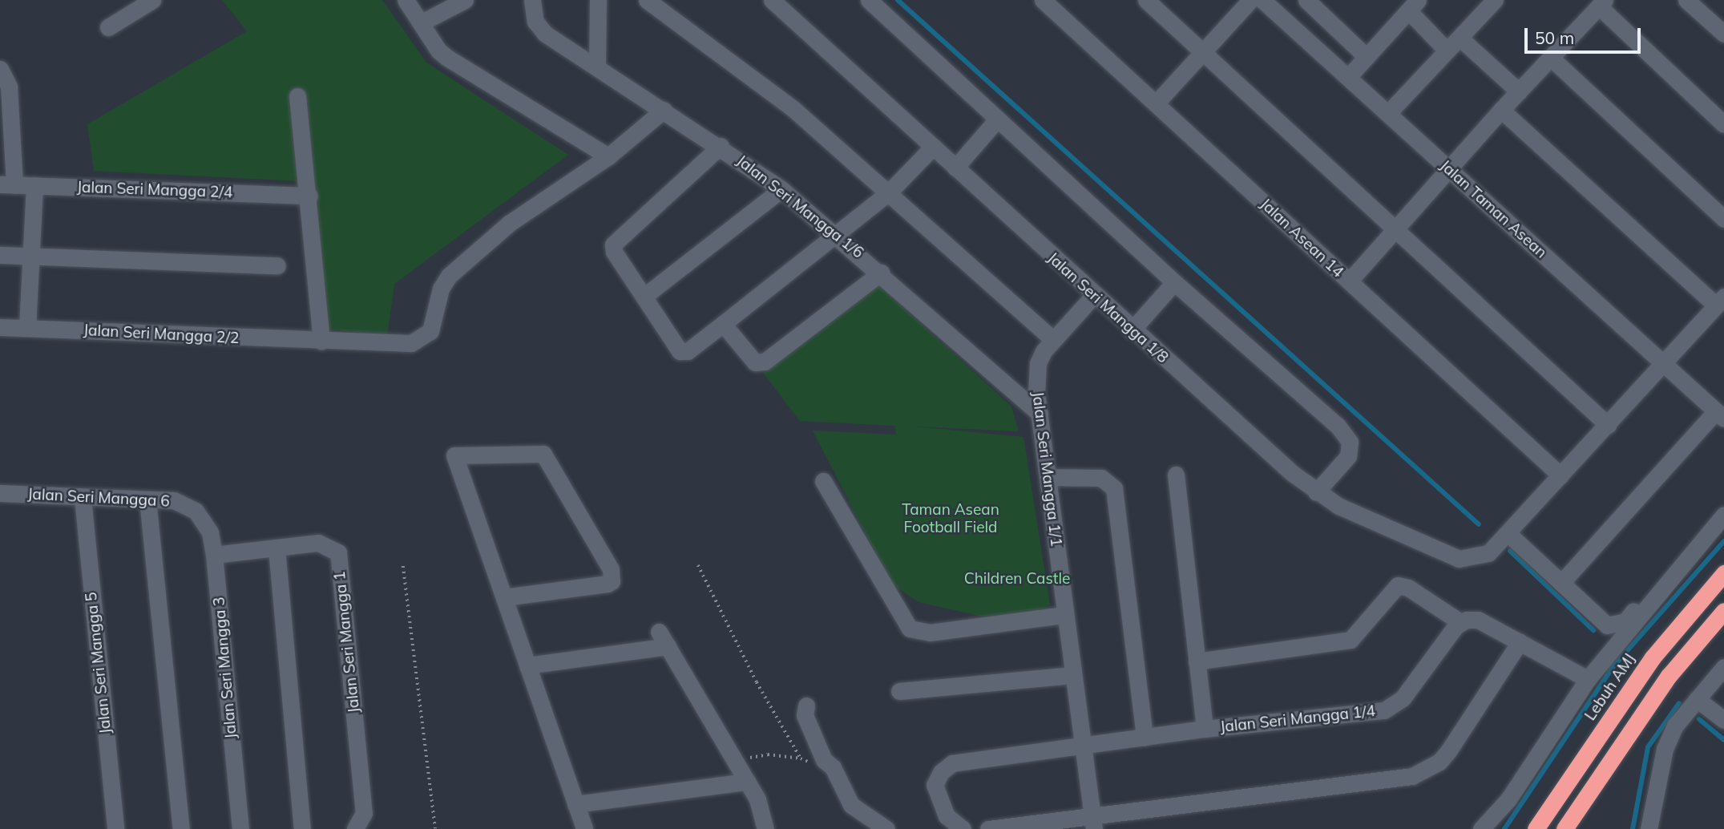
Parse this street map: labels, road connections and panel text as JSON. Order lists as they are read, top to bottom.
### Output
{
  "streets": {
    "highway": ["Lebuh AMJ"],
    "street": [
      "Jalan Seri Mangga 2/4",
      "Jalan Seri Mangga 1/6",
      "Jalan Taman Asean",
      "Jalan Asean 14",
      "Jalan Seri Mangga 1/8",
      "Jalan Seri Mangga 2/2",
      "Jalan Seri Mangga 1/1",
      "Jalan Seri Mangga 6",
      "Jalan Seri Mangga 1",
      "Jalan Seri Mangga 5",
      "Jalan Seri Mangga 3",
      "Jalan Seri Mangga 1/4"
    ]
  },
  "crossings": [
    ["Jalan Seri Mangga 1/6", "Jalan Seri Mangga 2/2"],
    ["Jalan Seri Mangga 1/6", "Jalan Seri Mangga 1/1"],
    ["Jalan Seri Mangga 1/8", "Jalan Seri Mangga 1/1"],
    ["Jalan Seri Mangga 1/1", "Jalan Seri Mangga 1/4"],
    ["Jalan Seri Mangga 6", "Jalan Seri Mangga 5"],
    ["Jalan Seri Mangga 6", "Jalan Seri Mangga 3"],
    ["Jalan Seri Mangga 1", "Jalan Seri Mangga 3"]
  ],
  "parks": ["Taman Asean Football Field", "Children Castle"],
  "scale_bar": "50 m"
}
